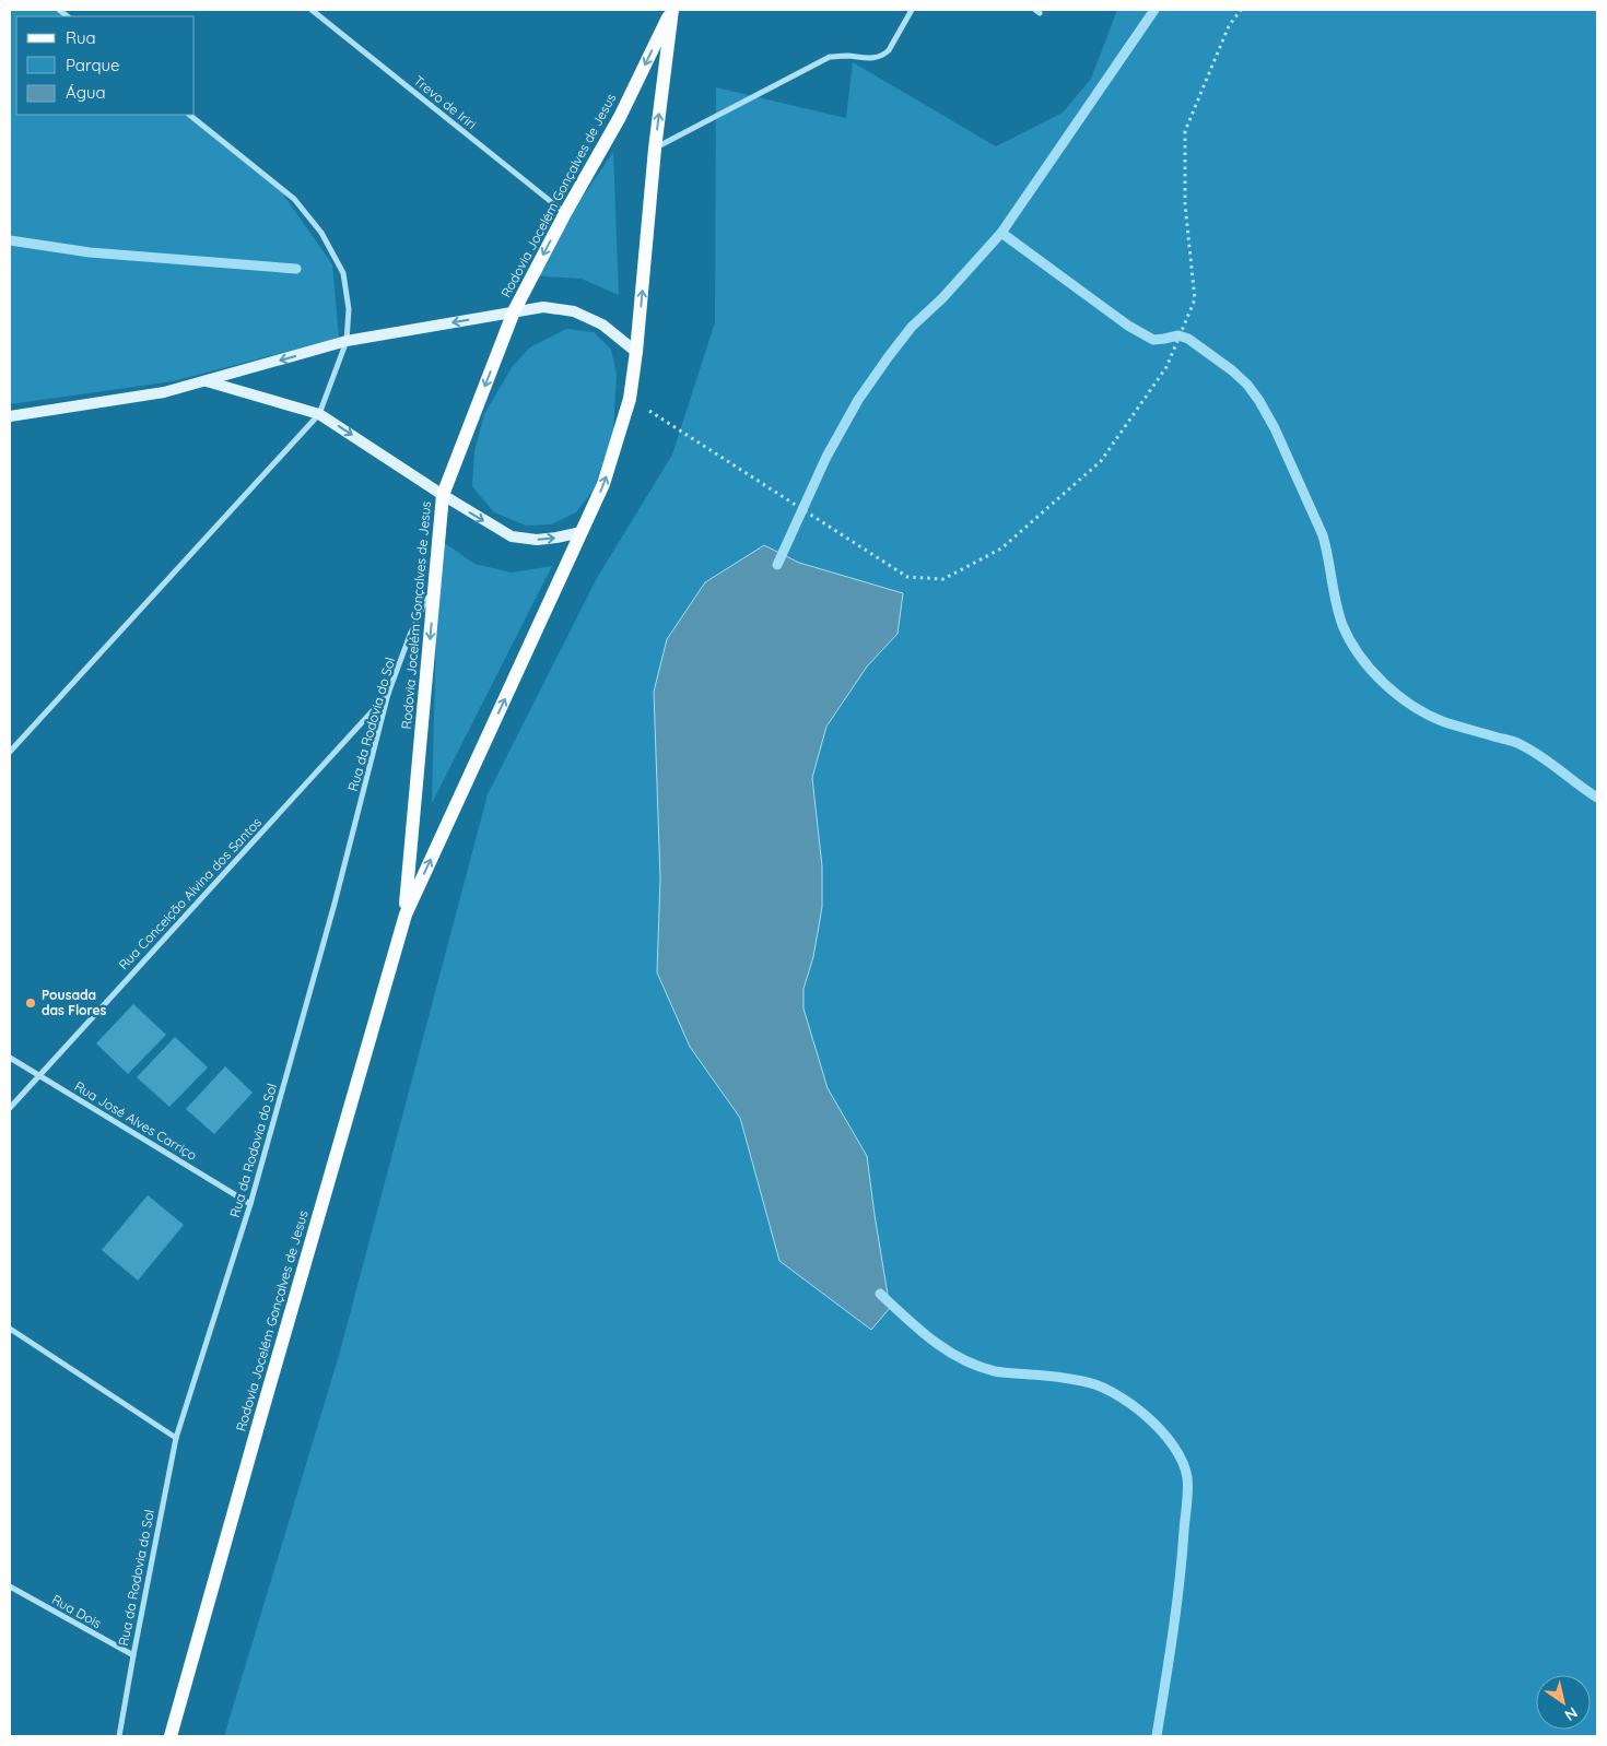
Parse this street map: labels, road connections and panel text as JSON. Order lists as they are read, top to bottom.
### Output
{
  "streets": {
    "main road": ["Rodovia Jocelém Gonçalves de Jesus"],
    "street": [
      "Trevo de Iriri",
      "Rua da Rodovia do Sol",
      "Rua Conceição Alvina dos Santos",
      "Rua José Alves Carriço",
      "Rua Dois"
    ]
  },
  "crossings": [
    ["Trevo de Iriri", "Rodovia Jocelém Gonçalves de Jesus"],
    ["Rodovia Jocelém Gonçalves de Jesus", "Rua da Rodovia do Sol"],
    ["Rua da Rodovia do Sol", "Rua Conceição Alvina dos Santos"],
    ["Rua da Rodovia do Sol", "Rua José Alves Carriço"],
    ["Rua da Rodovia do Sol", "Rua Dois"],
    ["Rua Conceição Alvina dos Santos", "Rua José Alves Carriço"]
  ],
  "places": ["Pousada das Flores"],
  "legend": ["Rua", "Parque", "Água"],
  "north": "bottom right"
}
